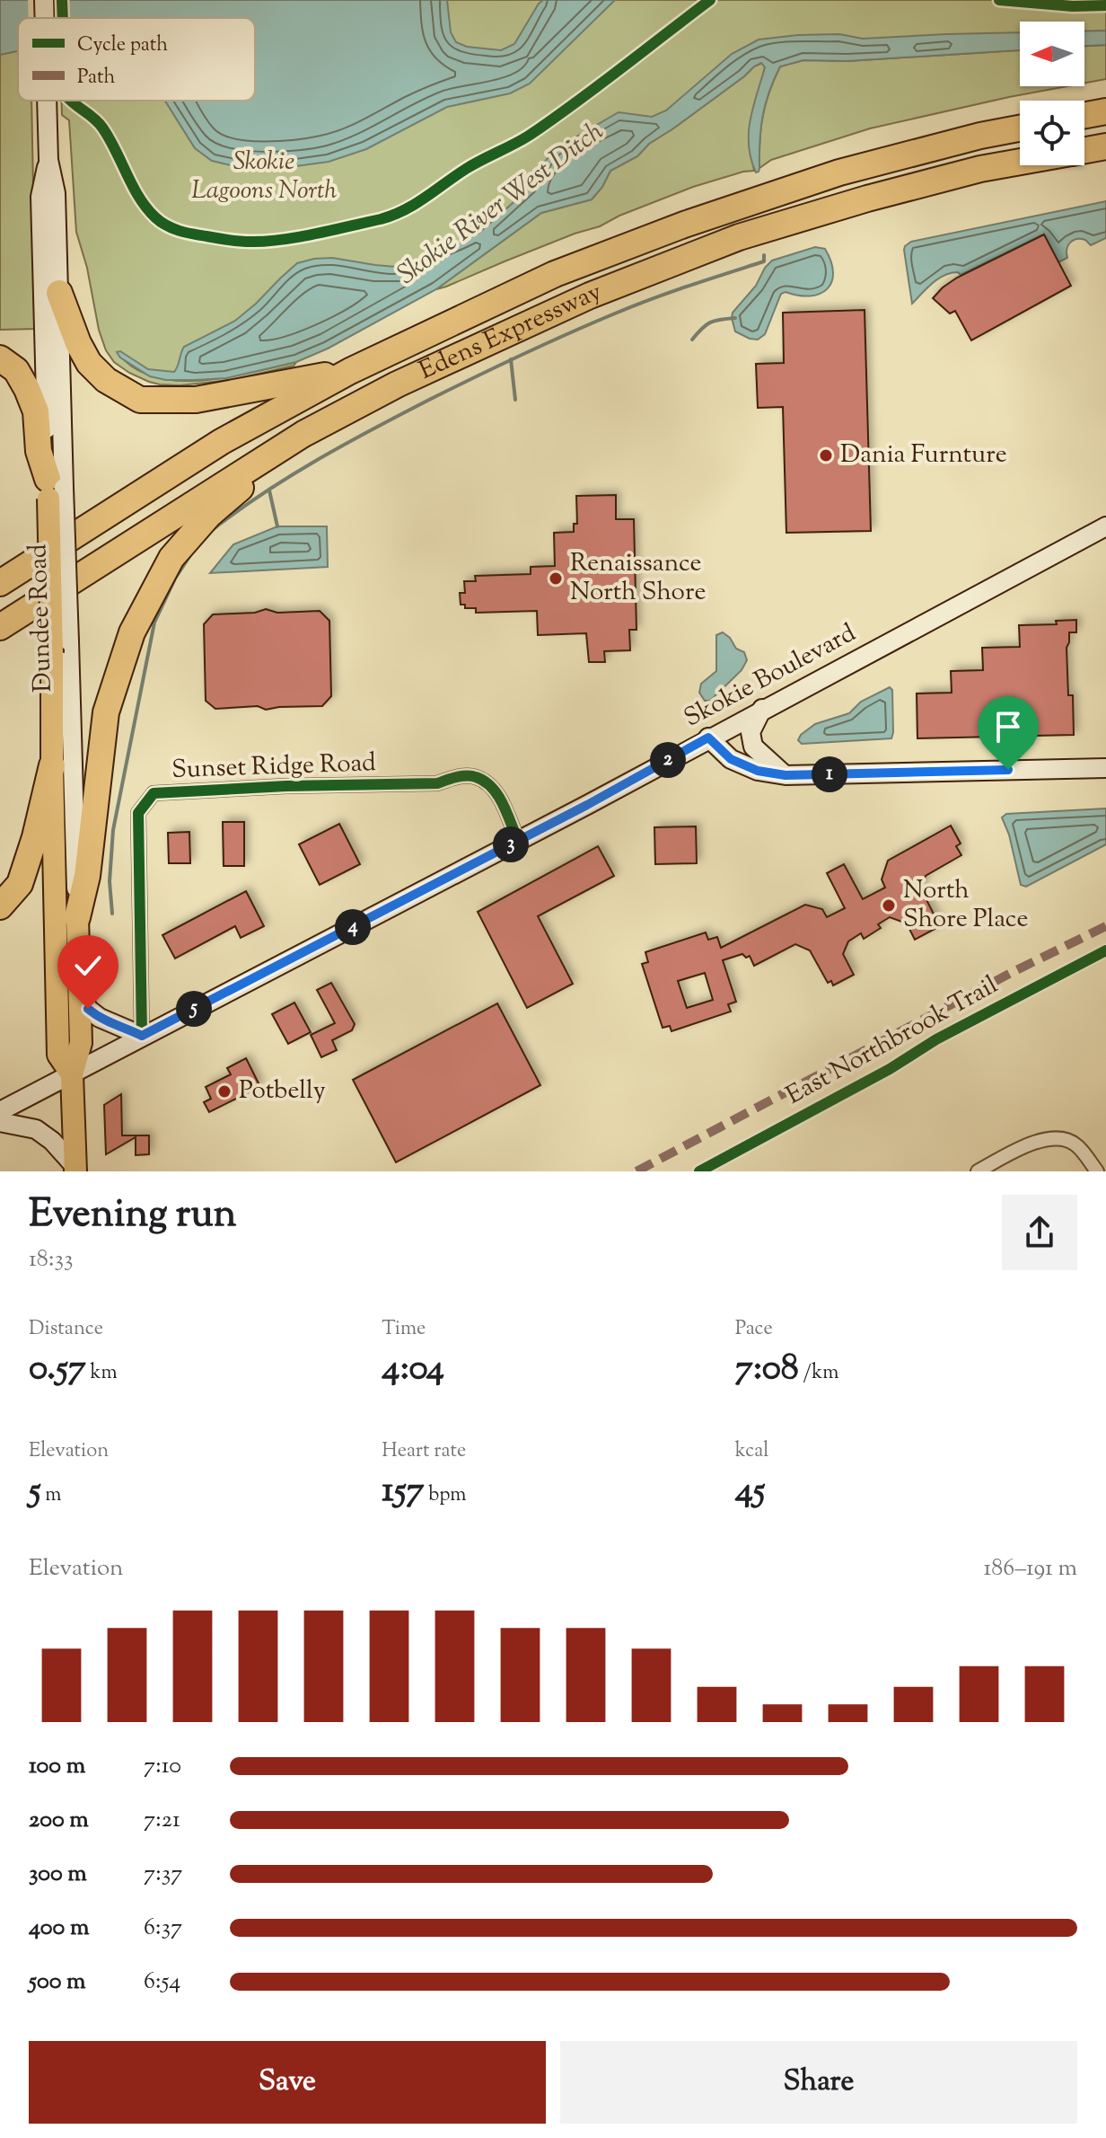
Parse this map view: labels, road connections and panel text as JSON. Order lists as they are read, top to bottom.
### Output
{
  "streets": {
    "highway": ["Edens Expressway"],
    "main road": ["Dundee Road", "Skokie Boulevard"],
    "street": ["Sunset Ridge Road"],
    "cycle path": ["East Northbrook Trail"]
  },
  "crossings": [
    ["Dundee Road", "Skokie Boulevard"],
    ["Skokie Boulevard", "Sunset Ridge Road"]
  ],
  "water": ["Skokie River West Ditch"],
  "parks": ["Skokie Lagoons North"],
  "places": [
    "Dania Furnture",
    "Renaissance North Shore",
    "North Shore Place",
    "Potbelly"
  ],
  "legend": ["Cycle path", "Path"],
  "north": "left",
  "page": {
    "pins": [
      "2",
      "1",
      "3",
      "4",
      "5"
    ],
    "heading": ["Evening run", "18:33"],
    "stats": [
      ["Distance", "0.57 km"],
      ["Time", "4:04"],
      ["Pace", "7:08 /km"],
      ["Elevation", "5 m"],
      ["Heart rate", "157 bpm"],
      ["kcal", "45"]
    ],
    "chart": ["Elevation", "186–191 m"],
    "list": [
      {
        "name": "100 m",
        "note": "7:10"
      },
      {
        "name": "200 m",
        "note": "7:21"
      },
      {
        "name": "300 m",
        "note": "7:37"
      },
      {
        "name": "400 m",
        "note": "6:37"
      },
      {
        "name": "500 m",
        "note": "6:54"
      }
    ],
    "buttons": ["Save", "Share"]
  }
}
